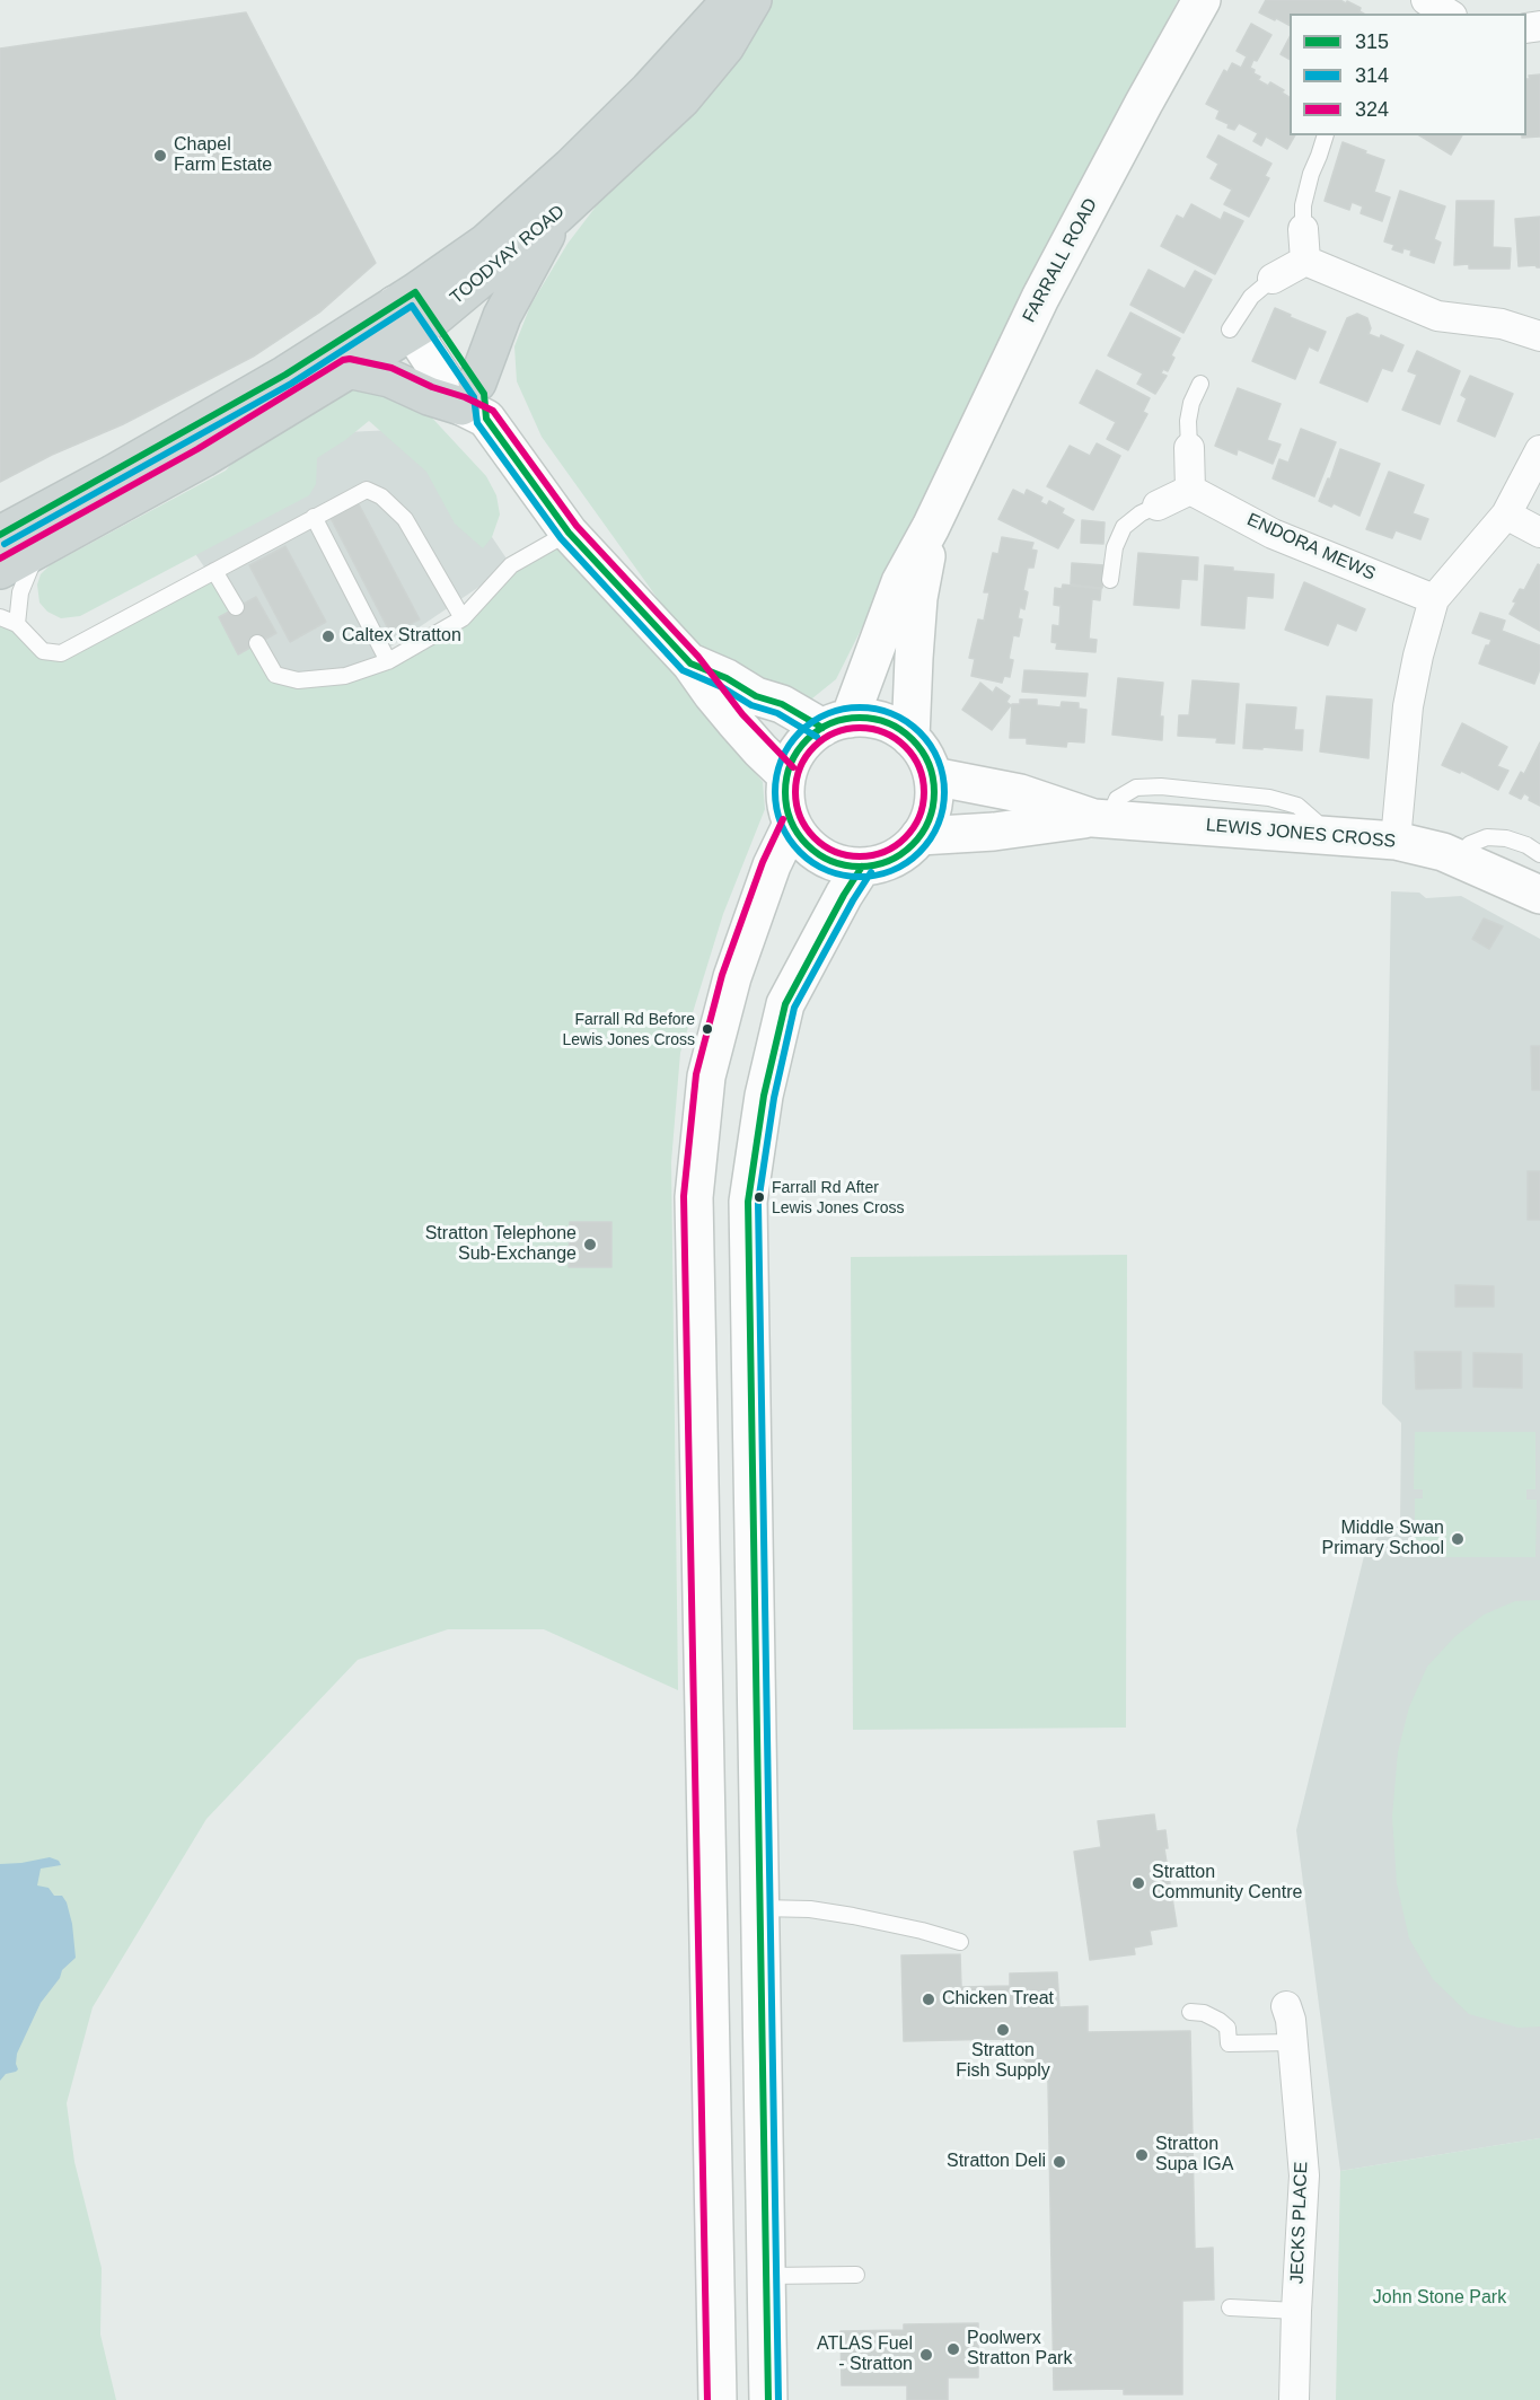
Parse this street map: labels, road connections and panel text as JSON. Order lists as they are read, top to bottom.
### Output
{
  "streets": {
    "main road": ["TOODYAY ROAD", "FARRALL ROAD", "LEWIS JONES CROSS"],
    "street": ["ENDORA MEWS", "JECKS PLACE"]
  },
  "crossings": [
    ["FARRALL ROAD", "LEWIS JONES CROSS"]
  ],
  "parks": ["John Stone Park"],
  "places": [
    "Chapel Farm Estate",
    "Caltex Stratton",
    "Farrall Rd Before Lewis Jones Cross",
    "Farrall Rd After Lewis Jones Cross",
    "Stratton Telephone Sub-Exchange",
    "Middle Swan Primary School",
    "Stratton Community Centre",
    "Chicken Treat",
    "Stratton Fish Supply",
    "Stratton Supa IGA",
    "Stratton Deli",
    "Poolwerx Stratton Park",
    "ATLAS Fuel - Stratton"
  ],
  "lines": ["transit line 315", "transit line 314", "transit line 324"],
  "legend": ["315", "314", "324"]
}
